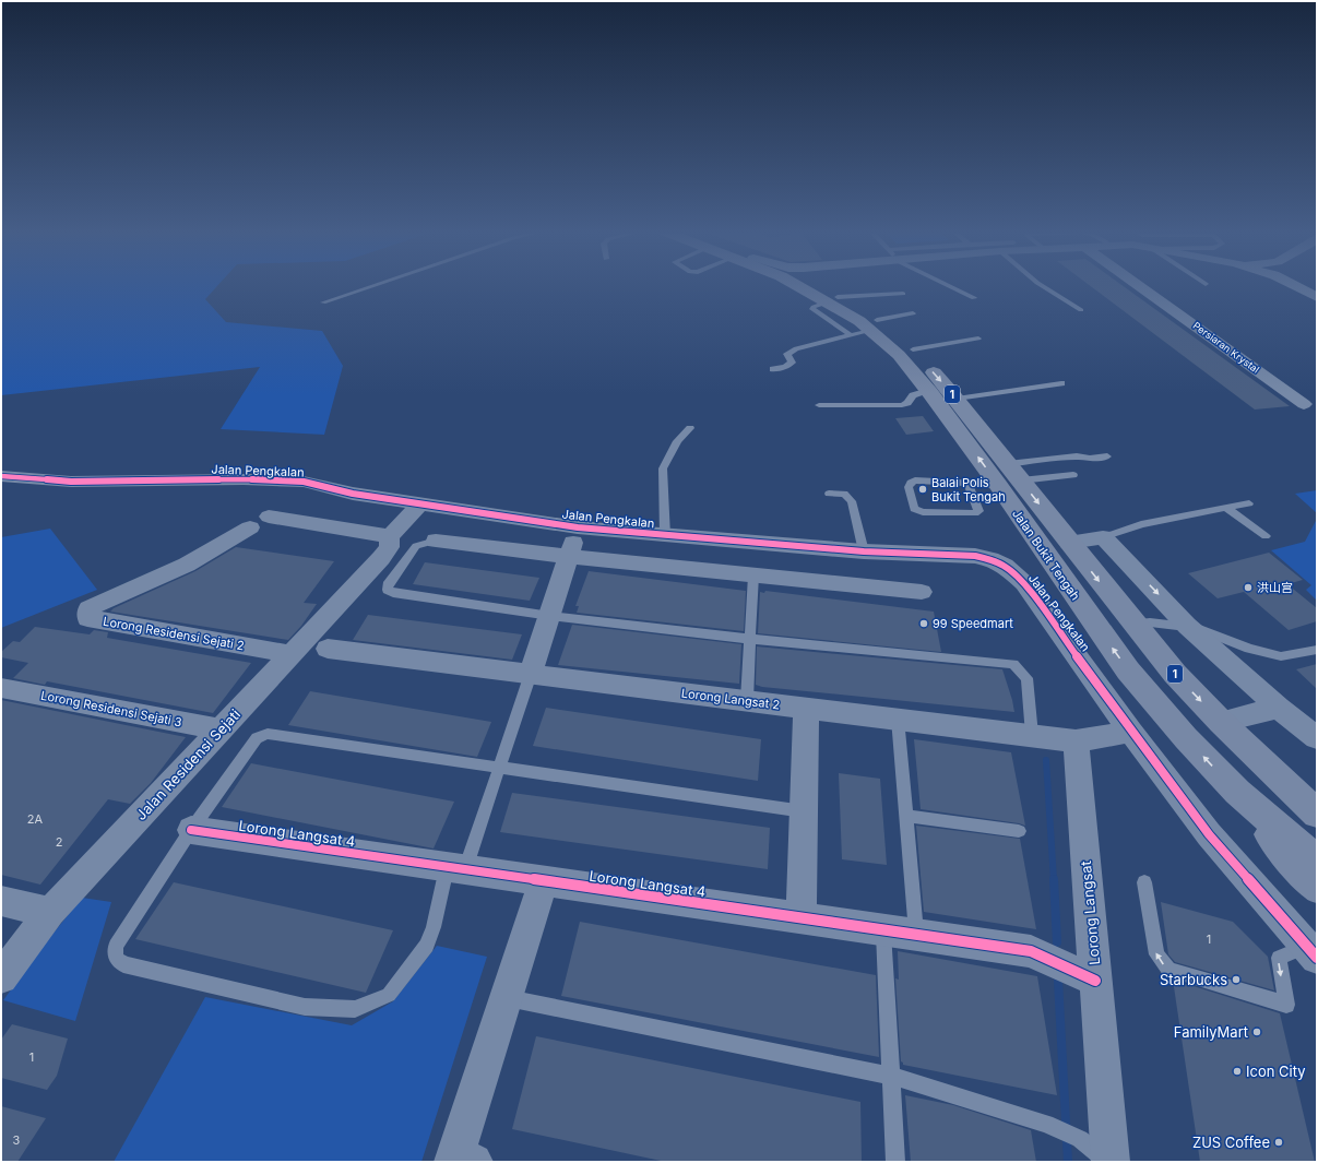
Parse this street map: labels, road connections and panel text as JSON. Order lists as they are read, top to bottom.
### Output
{
  "streets": {
    "highway": ["1", "Jalan Bukit Tengah"],
    "street": [
      "Persiaran Krystal",
      "Jalan Pengkalan",
      "Lorong Residensi Sejati 2",
      "Lorong Langsat 2",
      "Lorong Residensi Sejati 3",
      "Jalan Residensi Sejati",
      "Lorong Langsat 4",
      "Lorong Langsat"
    ]
  },
  "crossings": [
    ["Jalan Pengkalan", "Lorong Langsat 2"],
    ["Jalan Pengkalan", "Jalan Residensi Sejati"],
    ["Lorong Residensi Sejati 2", "Jalan Residensi Sejati"],
    ["Lorong Langsat 2", "Lorong Langsat"],
    ["Lorong Residensi Sejati 3", "Jalan Residensi Sejati"],
    ["Lorong Langsat 4", "Lorong Langsat"]
  ],
  "places": [
    "Balai Polis Bukit Tengah",
    "洪山宫",
    "99 Speedmart",
    "Starbucks",
    "FamilyMart",
    "Icon City",
    "ZUS Coffee"
  ],
  "house_numbers": [
    "2A",
    "2",
    "1",
    "1",
    "3"
  ]
}
